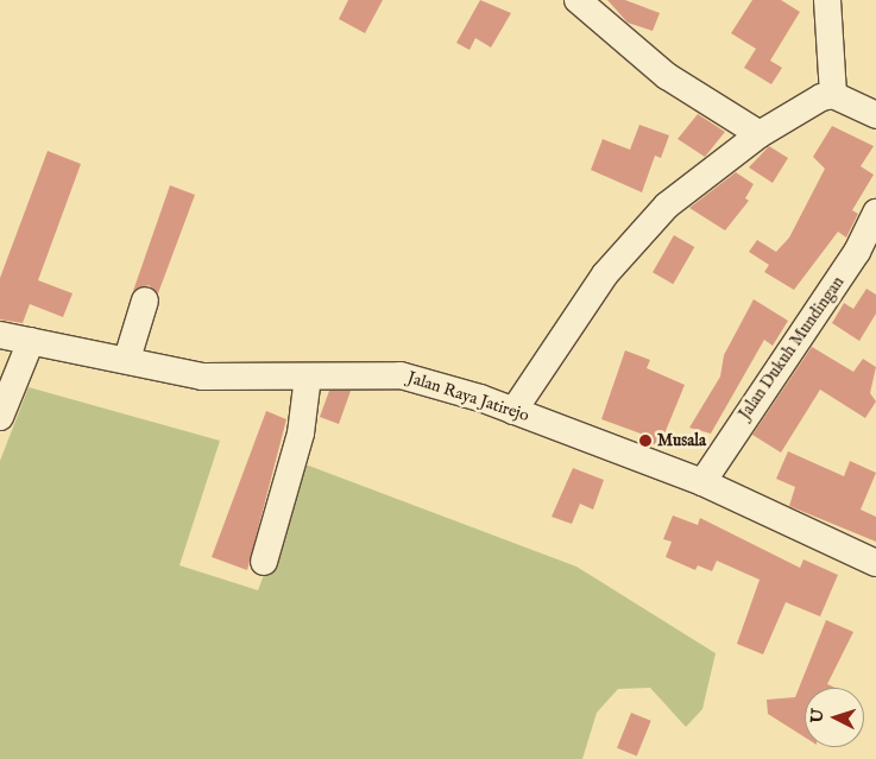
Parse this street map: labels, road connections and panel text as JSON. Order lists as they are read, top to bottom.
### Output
{
  "streets": {
    "street": ["Jalan Dukuh Mundingan", "Jalan Raya Jatirejo"]
  },
  "crossings": [
    ["Jalan Dukuh Mundingan", "Jalan Raya Jatirejo"]
  ],
  "places": ["Musala"],
  "north": "left"
}
